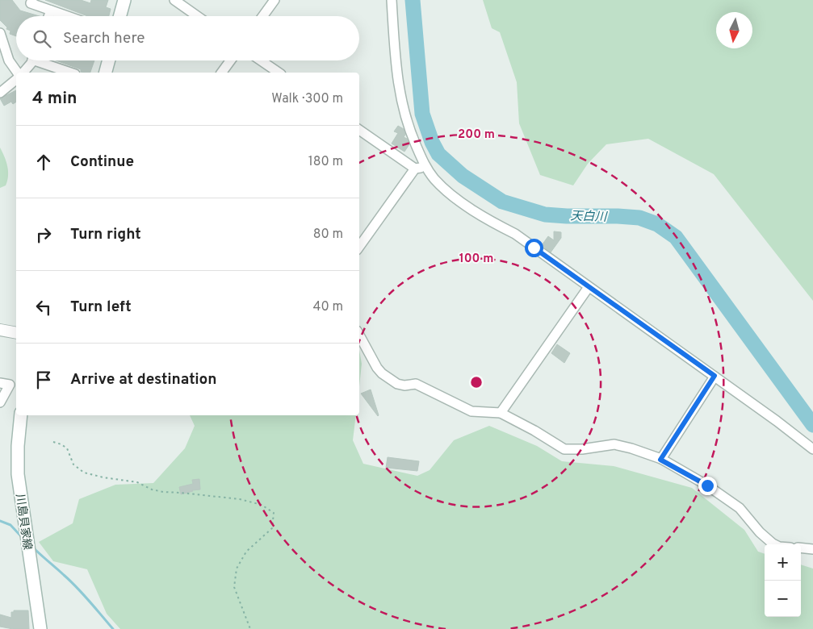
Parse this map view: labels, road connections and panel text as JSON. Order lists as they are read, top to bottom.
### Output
{
  "streets": {
    "main road": ["川島貝家線"]
  },
  "water": ["天白川"],
  "north": "bottom",
  "page": {
    "search": "Search here",
    "heading": ["4 min", "Walk · 300 m"],
    "list": [
      ["Continue", "180 m"],
      ["Turn right", "80 m"],
      ["Turn left", "40 m"],
      "Arrive at destination"
    ],
    "map_buttons": ["+", "−"]
  },
  "rings": ["200 m", "100 m"]
}
